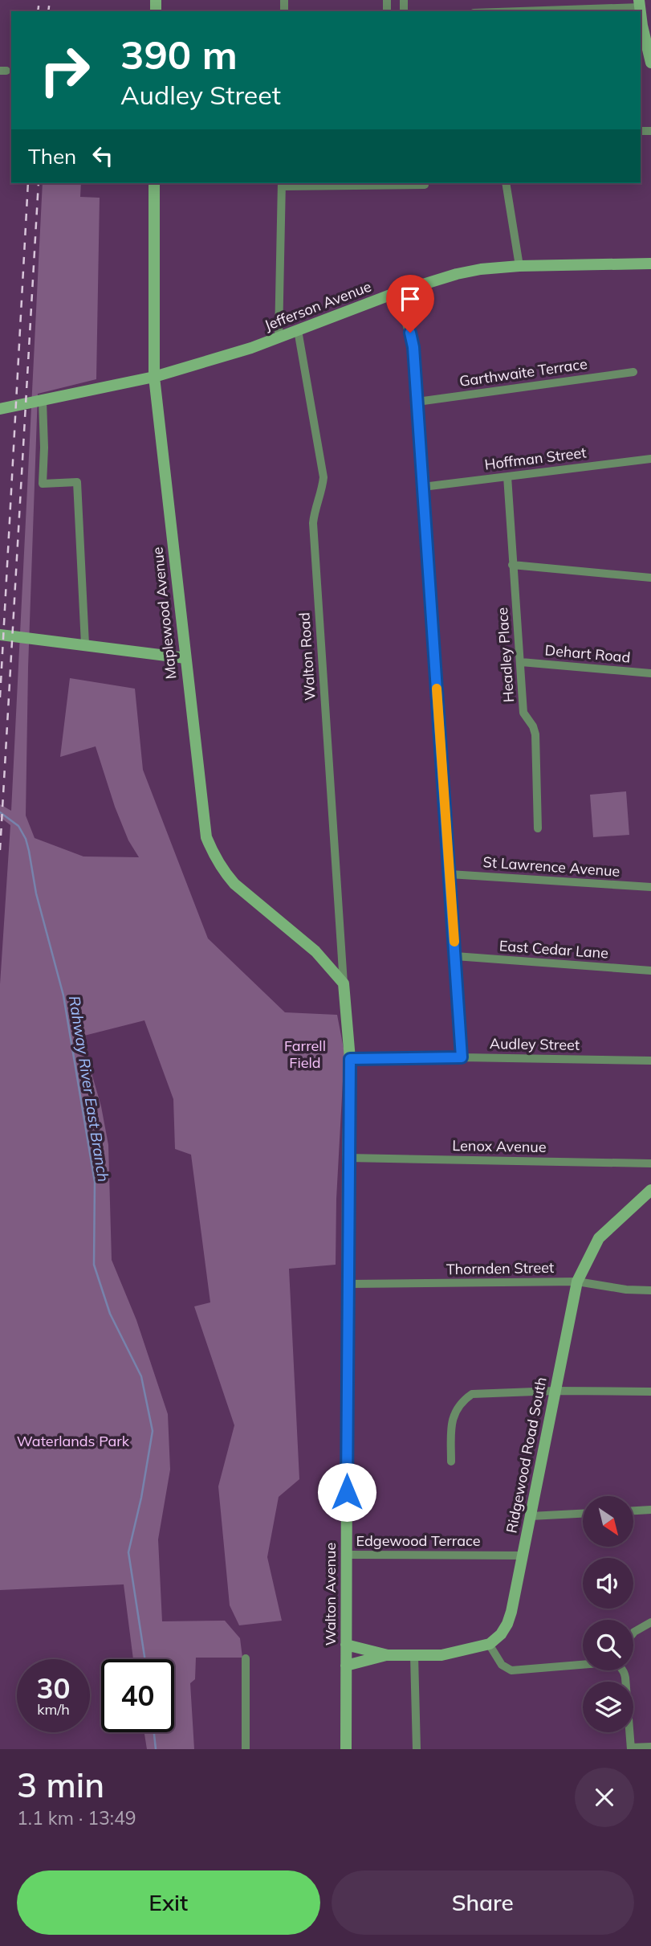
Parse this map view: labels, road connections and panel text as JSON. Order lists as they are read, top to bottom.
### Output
{
  "streets": {
    "street": [
      "Jefferson Avenue",
      "Garthwaite Terrace",
      "Hoffman Street",
      "Maplewood Avenue",
      "Dehart Road",
      "Headley Place",
      "Walton Road",
      "St Lawrence Avenue",
      "East Cedar Lane",
      "Audley Street",
      "Lenox Avenue",
      "Thornden Street",
      "Ridgewood Road South",
      "Edgewood Terrace",
      "Walton Avenue"
    ]
  },
  "crossings": [
    ["Jefferson Avenue", "Maplewood Avenue"],
    ["Jefferson Avenue", "Walton Road"],
    ["Hoffman Street", "Headley Place"],
    ["Maplewood Avenue", "Walton Road"],
    ["Maplewood Avenue", "Walton Avenue"],
    ["Dehart Road", "Headley Place"],
    ["Walton Road", "Walton Avenue"],
    ["Audley Street", "Walton Avenue"],
    ["Lenox Avenue", "Walton Avenue"],
    ["Thornden Street", "Ridgewood Road South"],
    ["Thornden Street", "Walton Avenue"],
    ["Ridgewood Road South", "Edgewood Terrace"],
    ["Edgewood Terrace", "Walton Avenue"]
  ],
  "water": ["Rahway River East Branch"],
  "parks": ["Farrell Field", "Waterlands Park"],
  "north": "bottom right",
  "page": {
    "turn": ["390 m", "Audley Street"],
    "then": "Then",
    "speed": "30 km/h",
    "limit": "40",
    "heading": ["3 min", "1.1 km · 13:49"],
    "buttons": ["Exit", "Share"]
  }
}
